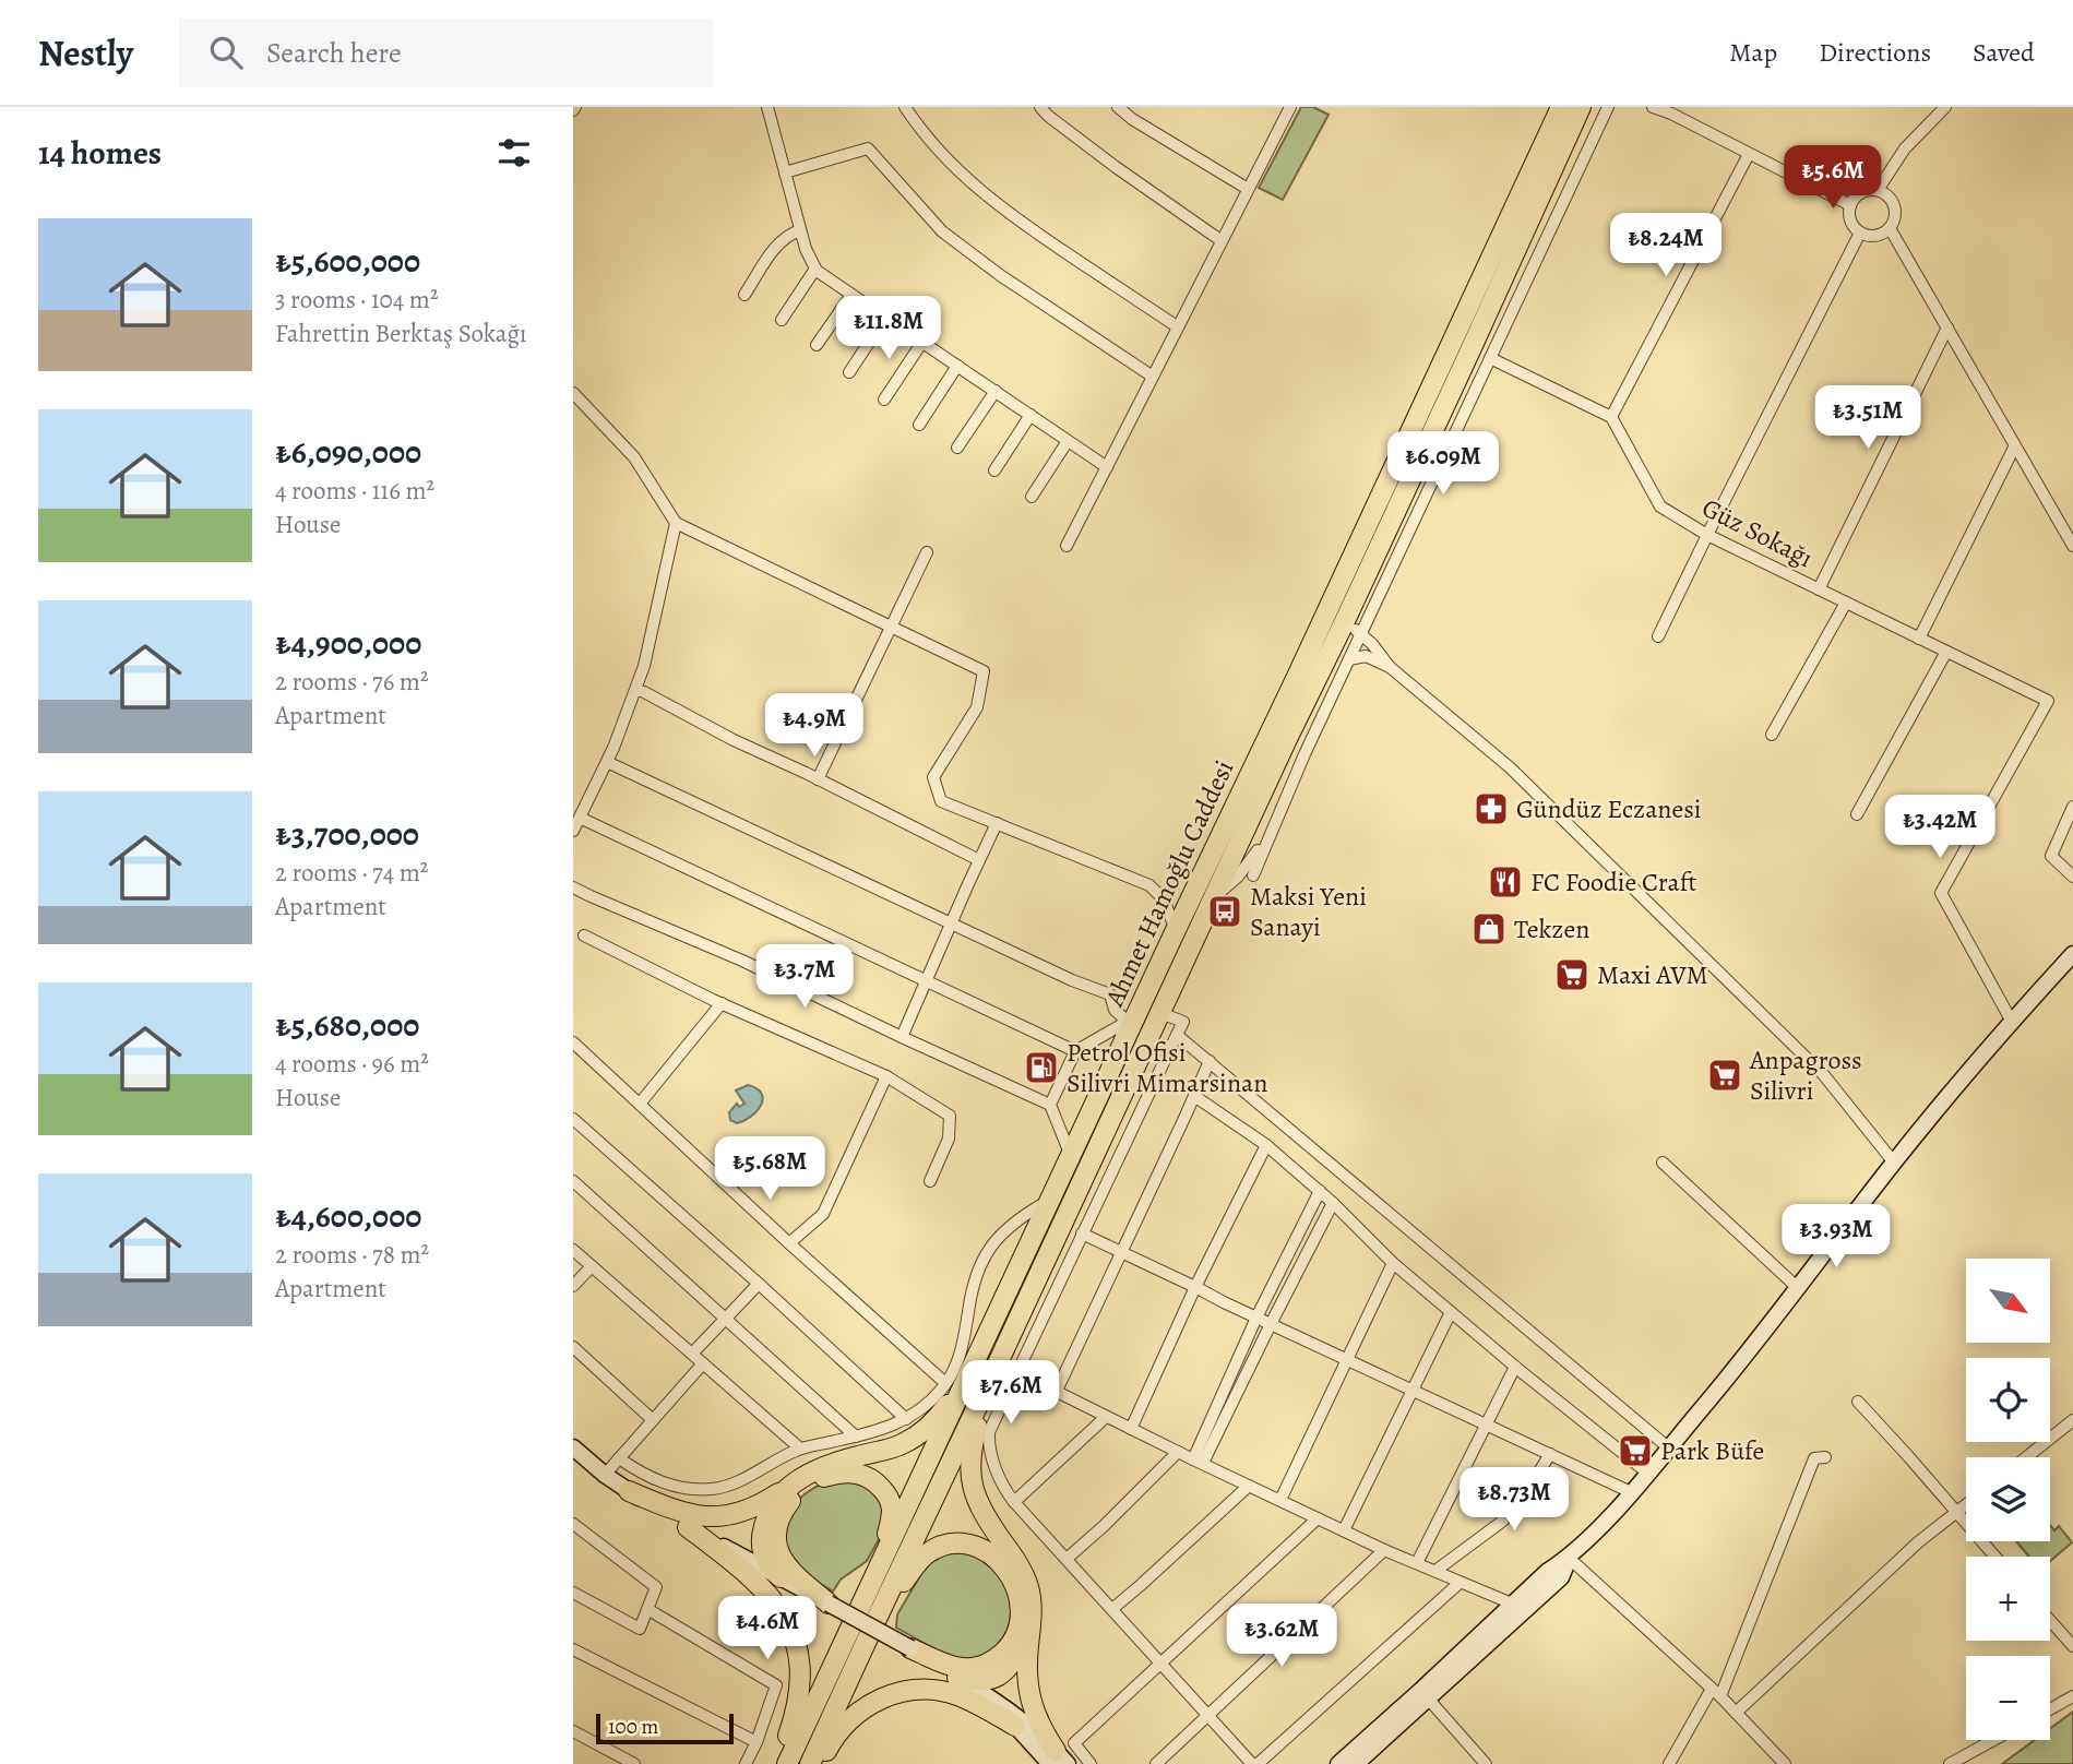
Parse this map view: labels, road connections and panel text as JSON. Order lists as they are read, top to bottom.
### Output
{
  "streets": {
    "highway": ["Ahmet Hamoğlu Caddesi"],
    "street": ["Güz Sokağı"]
  },
  "places": {
    "pharmacy": ["Gündüz Eczanesi"],
    "restaurant": ["FC Foodie Craft"],
    "bus stop": ["Maksi Yeni Sanayi"],
    "shop": ["Tekzen"],
    "supermarket": ["Maxi AVM", "Anpagross Silivri", "Park Büfe"],
    "fuel station": ["Petrol Ofisi Silivri Mimarsinan"]
  },
  "scale_bar": "100 m",
  "north": "bottom right",
  "page": {
    "header": "Nestly",
    "search": "Search here",
    "nav": ["Map", "Directions", "Saved"],
    "heading": "14 homes",
    "price": [
      "₺5.6M",
      "₺8.24M",
      "₺11.8M",
      "₺3.51M",
      "₺6.09M",
      "₺4.9M",
      "₺3.42M",
      "₺3.7M",
      "₺5.68M",
      "₺3.93M",
      "₺7.6M",
      "₺8.73M",
      "₺4.6M",
      "₺3.62M"
    ],
    "list": [
      {
        "name": "₺5,600,000",
        "note": "3 rooms · 104 m² · Fahrettin Berktaş Sokağı"
      },
      {
        "name": "₺6,090,000",
        "note": "4 rooms · 116 m² · House"
      },
      {
        "name": "₺4,900,000",
        "note": "2 rooms · 76 m² · Apartment"
      },
      {
        "name": "₺3,700,000",
        "note": "2 rooms · 74 m² · Apartment"
      },
      {
        "name": "₺5,680,000",
        "note": "4 rooms · 96 m² · House"
      },
      {
        "name": "₺4,600,000",
        "note": "2 rooms · 78 m² · Apartment"
      }
    ],
    "map_buttons": ["+", "−"],
    "scale": "100 m"
  }
}
